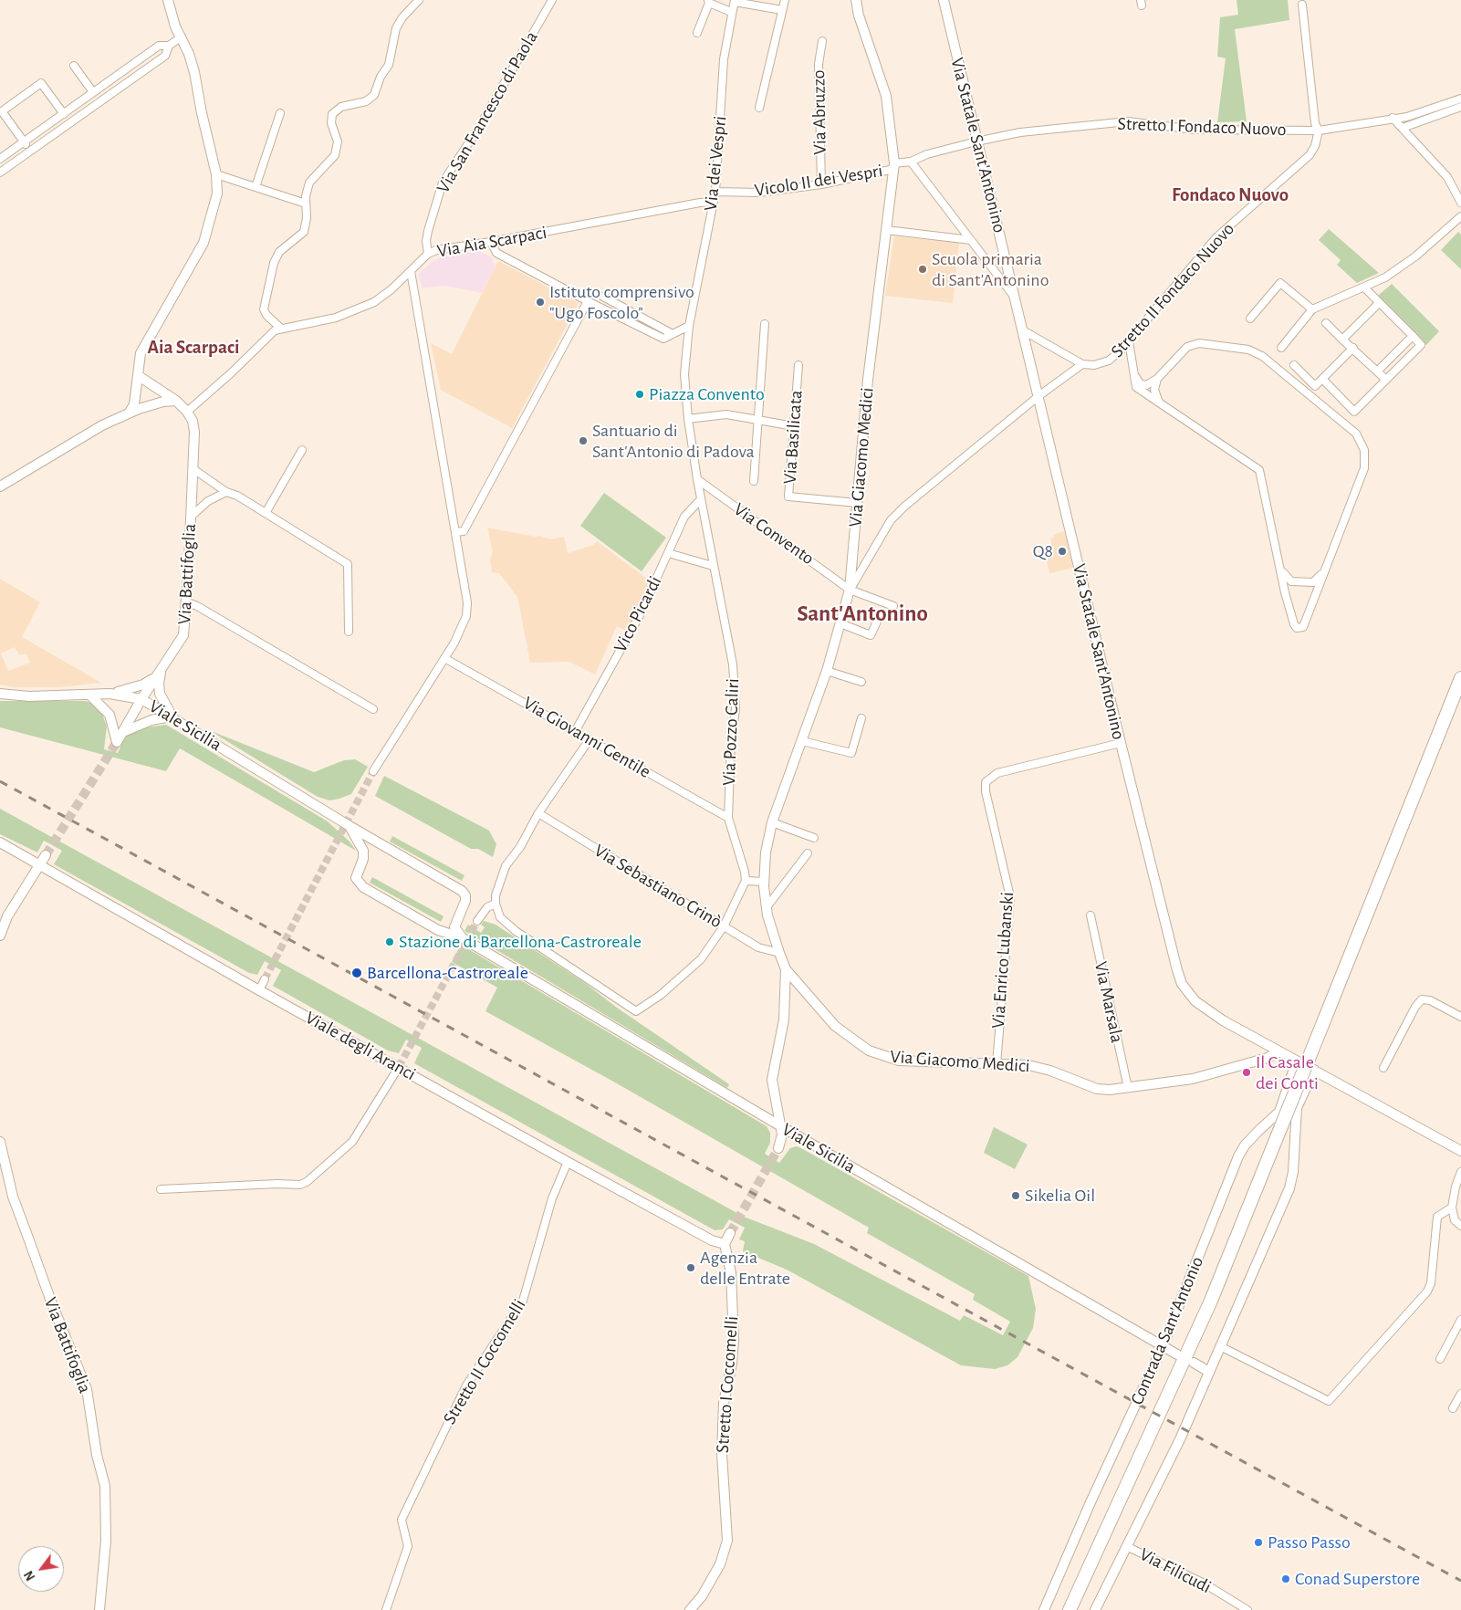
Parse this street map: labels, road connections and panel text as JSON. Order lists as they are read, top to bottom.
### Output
{
  "streets": {
    "street": [
      "Via San Francesco di Paola",
      "Via Abruzzo",
      "Stretto I Fondaco Nuovo",
      "Via Statale Sant'Antonino",
      "Via dei Vespri",
      "Vicolo II dei Vespri",
      "Via Aia Scarpaci",
      "Stretto II Fondaco Nuovo",
      "Via Basilicata",
      "Via Giacomo Medici",
      "Via Convento",
      "Via Battifoglia",
      "Vico Picardi",
      "Viale Sicilia",
      "Via Pozzo Caliri",
      "Via Giovanni Gentile",
      "Via Sebastiano Crinò",
      "Via Enrico Lubanski",
      "Via Marsala",
      "Viale degli Aranci",
      "Contrada Sant'Antonio",
      "Stretto II Coccomelli",
      "Stretto I Coccomelli",
      "Via Filicudi"
    ]
  },
  "crossings": [
    ["Via San Francesco di Paola", "Via Aia Scarpaci"],
    ["Via Abruzzo", "Vicolo II dei Vespri"],
    ["Stretto I Fondaco Nuovo", "Via Statale Sant'Antonino"],
    ["Stretto I Fondaco Nuovo", "Vicolo II dei Vespri"],
    ["Stretto I Fondaco Nuovo", "Stretto II Fondaco Nuovo"],
    ["Via Statale Sant'Antonino", "Via Giacomo Medici"],
    ["Via Statale Sant'Antonino", "Via Enrico Lubanski"],
    ["Via Statale Sant'Antonino", "Contrada Sant'Antonio"],
    ["Via dei Vespri", "Vicolo II dei Vespri"],
    ["Via dei Vespri", "Via Aia Scarpaci"],
    ["Vicolo II dei Vespri", "Via Giacomo Medici"],
    ["Via Basilicata", "Via Giacomo Medici"],
    ["Via Giacomo Medici", "Via Convento"],
    ["Via Giacomo Medici", "Via Sebastiano Crinò"],
    ["Via Giacomo Medici", "Via Enrico Lubanski"],
    ["Via Giacomo Medici", "Via Marsala"],
    ["Via Convento", "Via Pozzo Caliri"],
    ["Via Battifoglia", "Viale Sicilia"],
    ["Vico Picardi", "Via Pozzo Caliri"],
    ["Vico Picardi", "Via Giovanni Gentile"],
    ["Viale Sicilia", "Contrada Sant'Antonio"],
    ["Via Pozzo Caliri", "Via Giovanni Gentile"],
    ["Viale degli Aranci", "Stretto II Coccomelli"],
    ["Viale degli Aranci", "Stretto I Coccomelli"]
  ],
  "districts": ["Fondaco Nuovo", "Aia Scarpaci", "Sant'Antonino"],
  "places": [
    "Scuola primaria di Sant'Antonino",
    "Istituto comprensivo \"Ugo Foscolo\"",
    "Piazza Convento",
    "Santuario di Sant'Antonio di Padova",
    "Q8",
    "Stazione di Barcellona-Castroreale",
    "Barcellona-Castroreale",
    "Il Casale dei Conti",
    "Sikelia Oil",
    "Agenzia delle Entrate",
    "Passo Passo",
    "Conad Superstore"
  ],
  "north": "bottom left"
}
